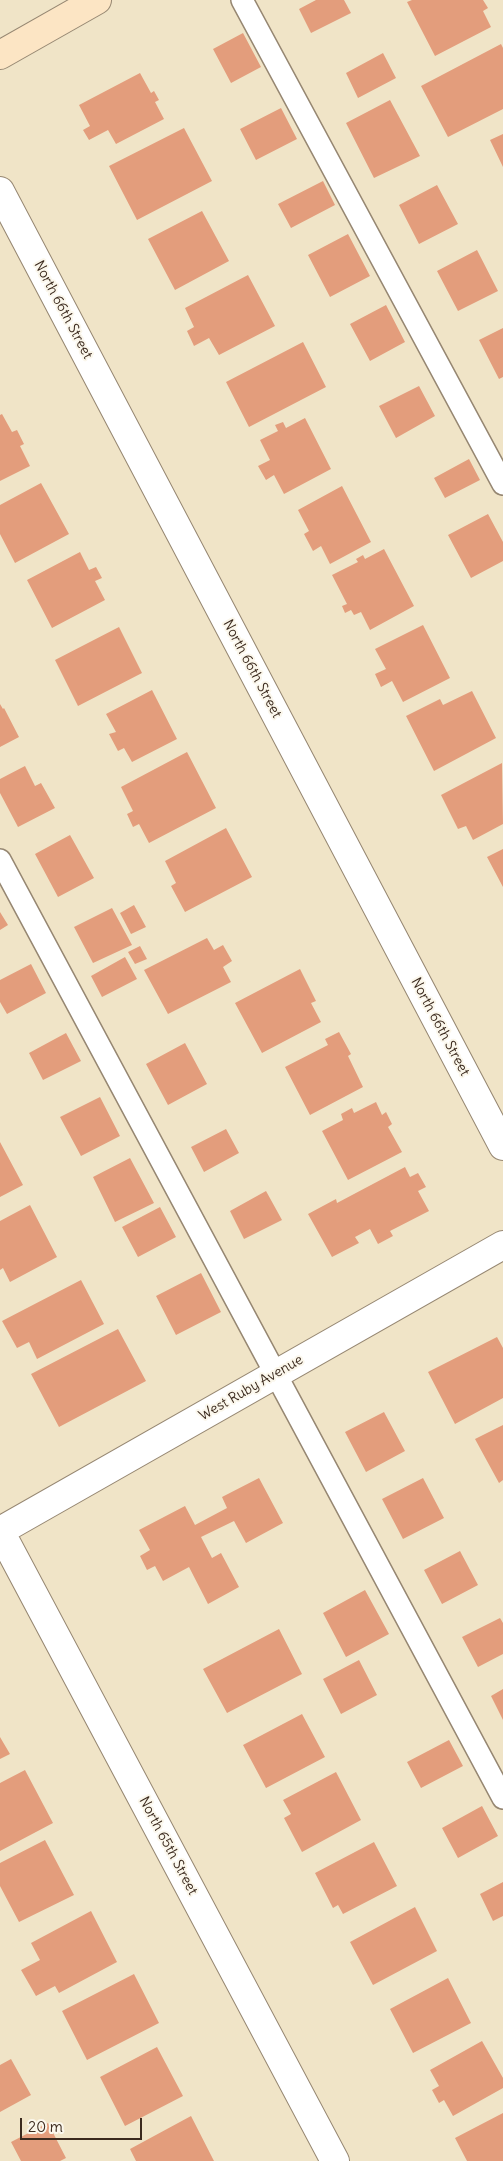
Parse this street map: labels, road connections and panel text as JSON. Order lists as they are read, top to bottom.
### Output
{
  "streets": {
    "street": ["North 66th Street", "West Ruby Avenue", "North 65th Street"]
  },
  "crossings": [
    ["West Ruby Avenue", "North 65th Street"]
  ],
  "scale_bar": "20 m"
}
